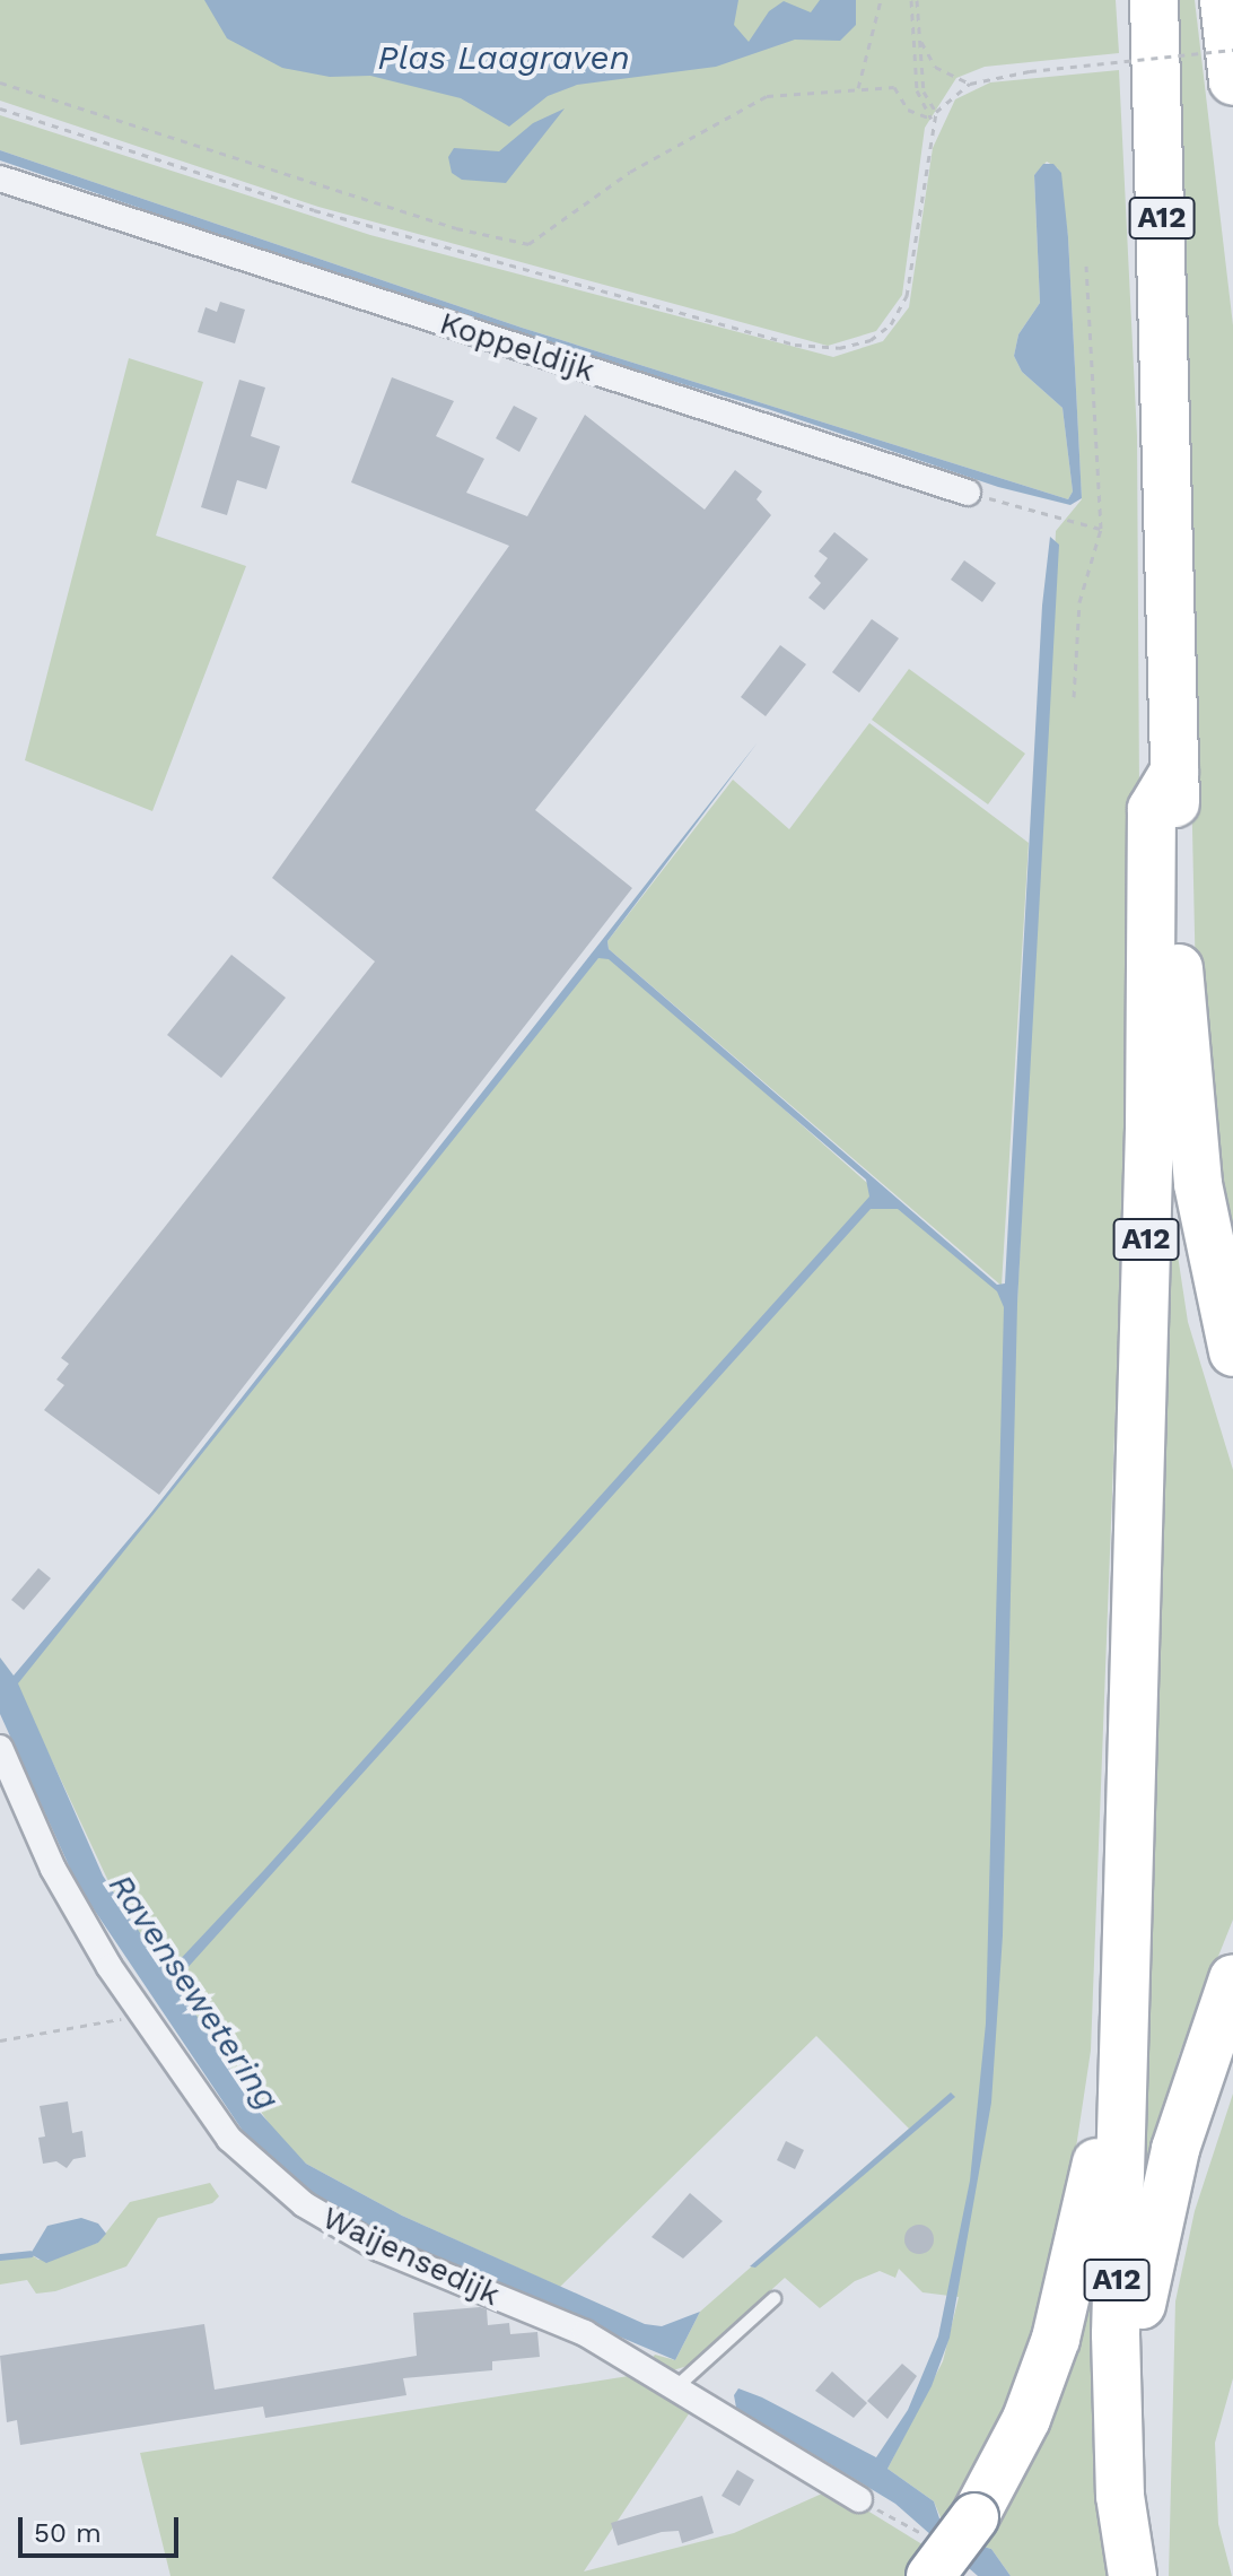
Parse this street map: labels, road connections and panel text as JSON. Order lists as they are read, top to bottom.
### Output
{
  "streets": {
    "highway": ["A12"],
    "street": ["Koppeldijk", "Waijensedijk"]
  },
  "water": ["Plas Laagraven", "Ravensewetering"],
  "scale_bar": "50 m"
}
